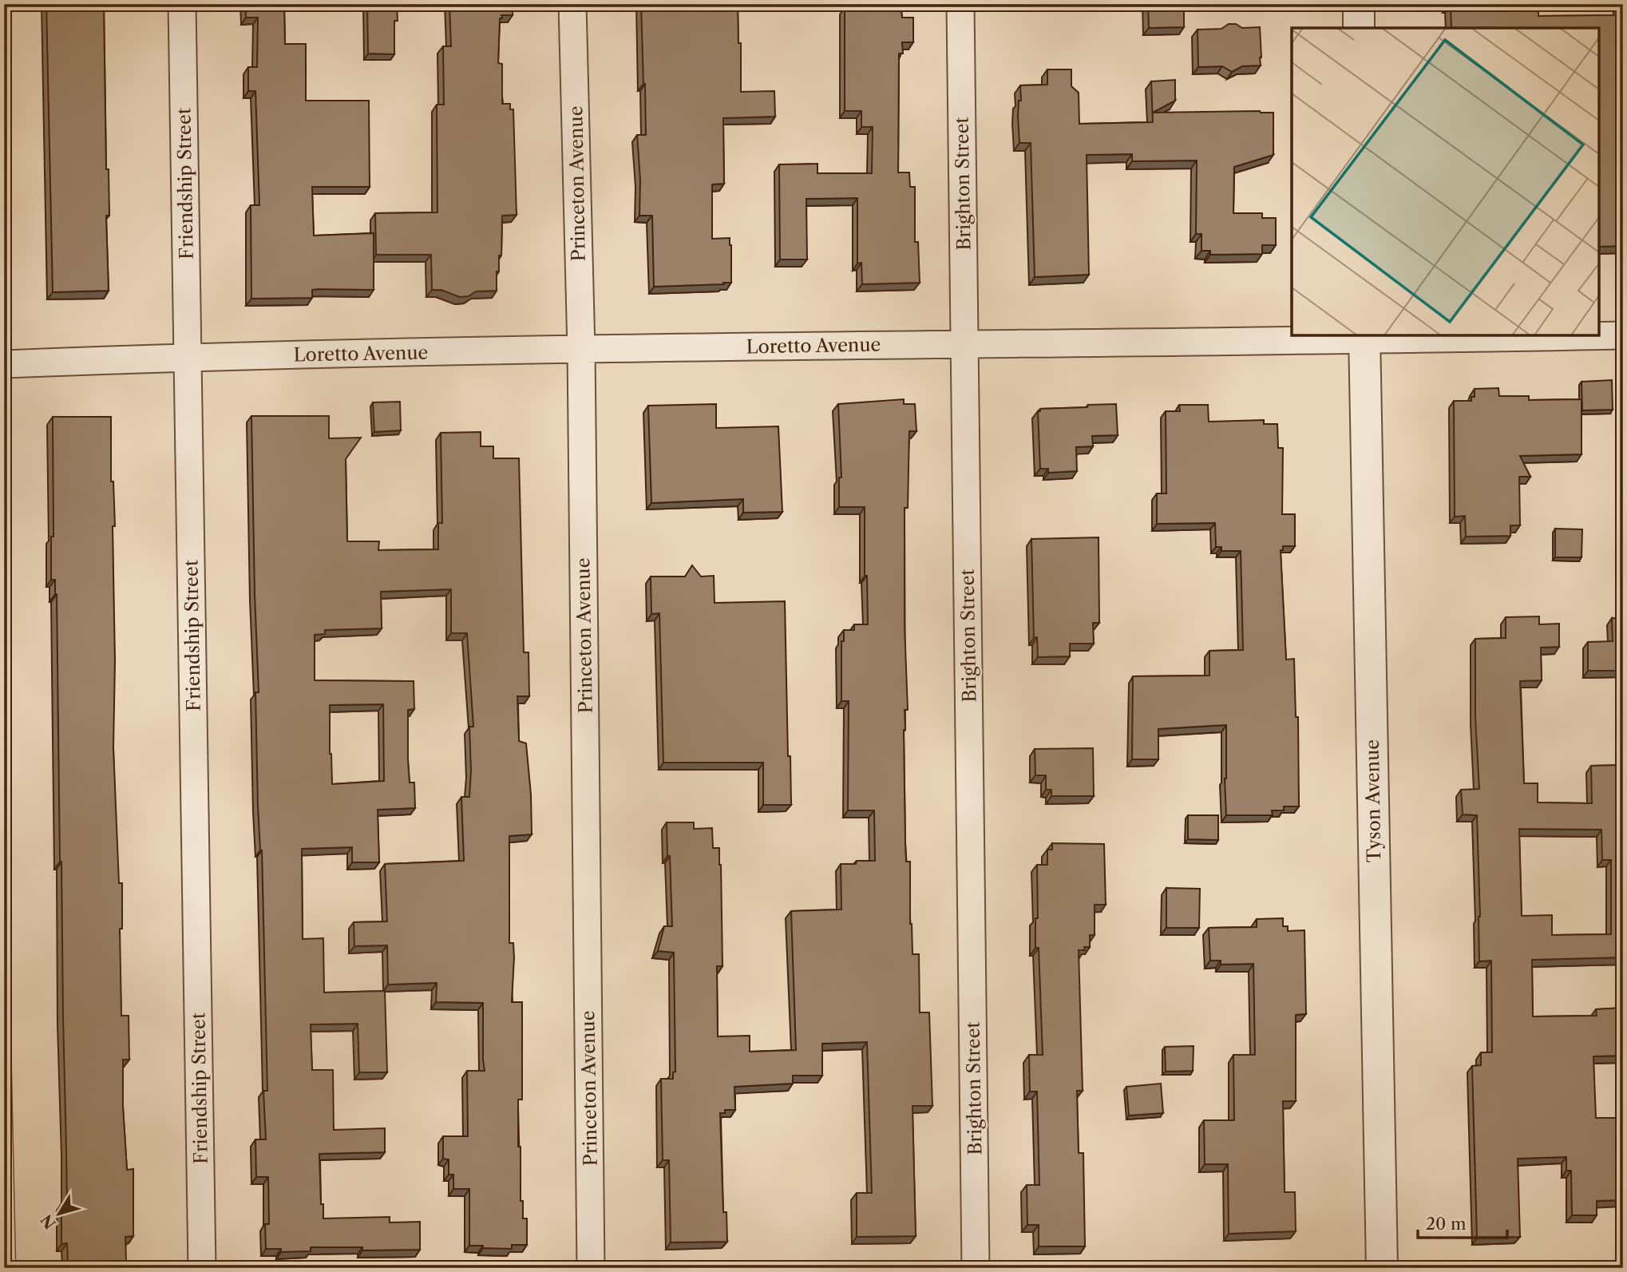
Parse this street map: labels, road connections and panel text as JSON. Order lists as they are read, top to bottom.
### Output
{
  "streets": {
    "street": [
      "Friendship Street",
      "Princeton Avenue",
      "Brighton Street",
      "Loretto Avenue",
      "Tyson Avenue"
    ]
  },
  "crossings": [
    ["Friendship Street", "Loretto Avenue"],
    ["Princeton Avenue", "Loretto Avenue"],
    ["Brighton Street", "Loretto Avenue"],
    ["Loretto Avenue", "Tyson Avenue"]
  ],
  "scale_bar": "20 m",
  "north": "bottom left"
}
